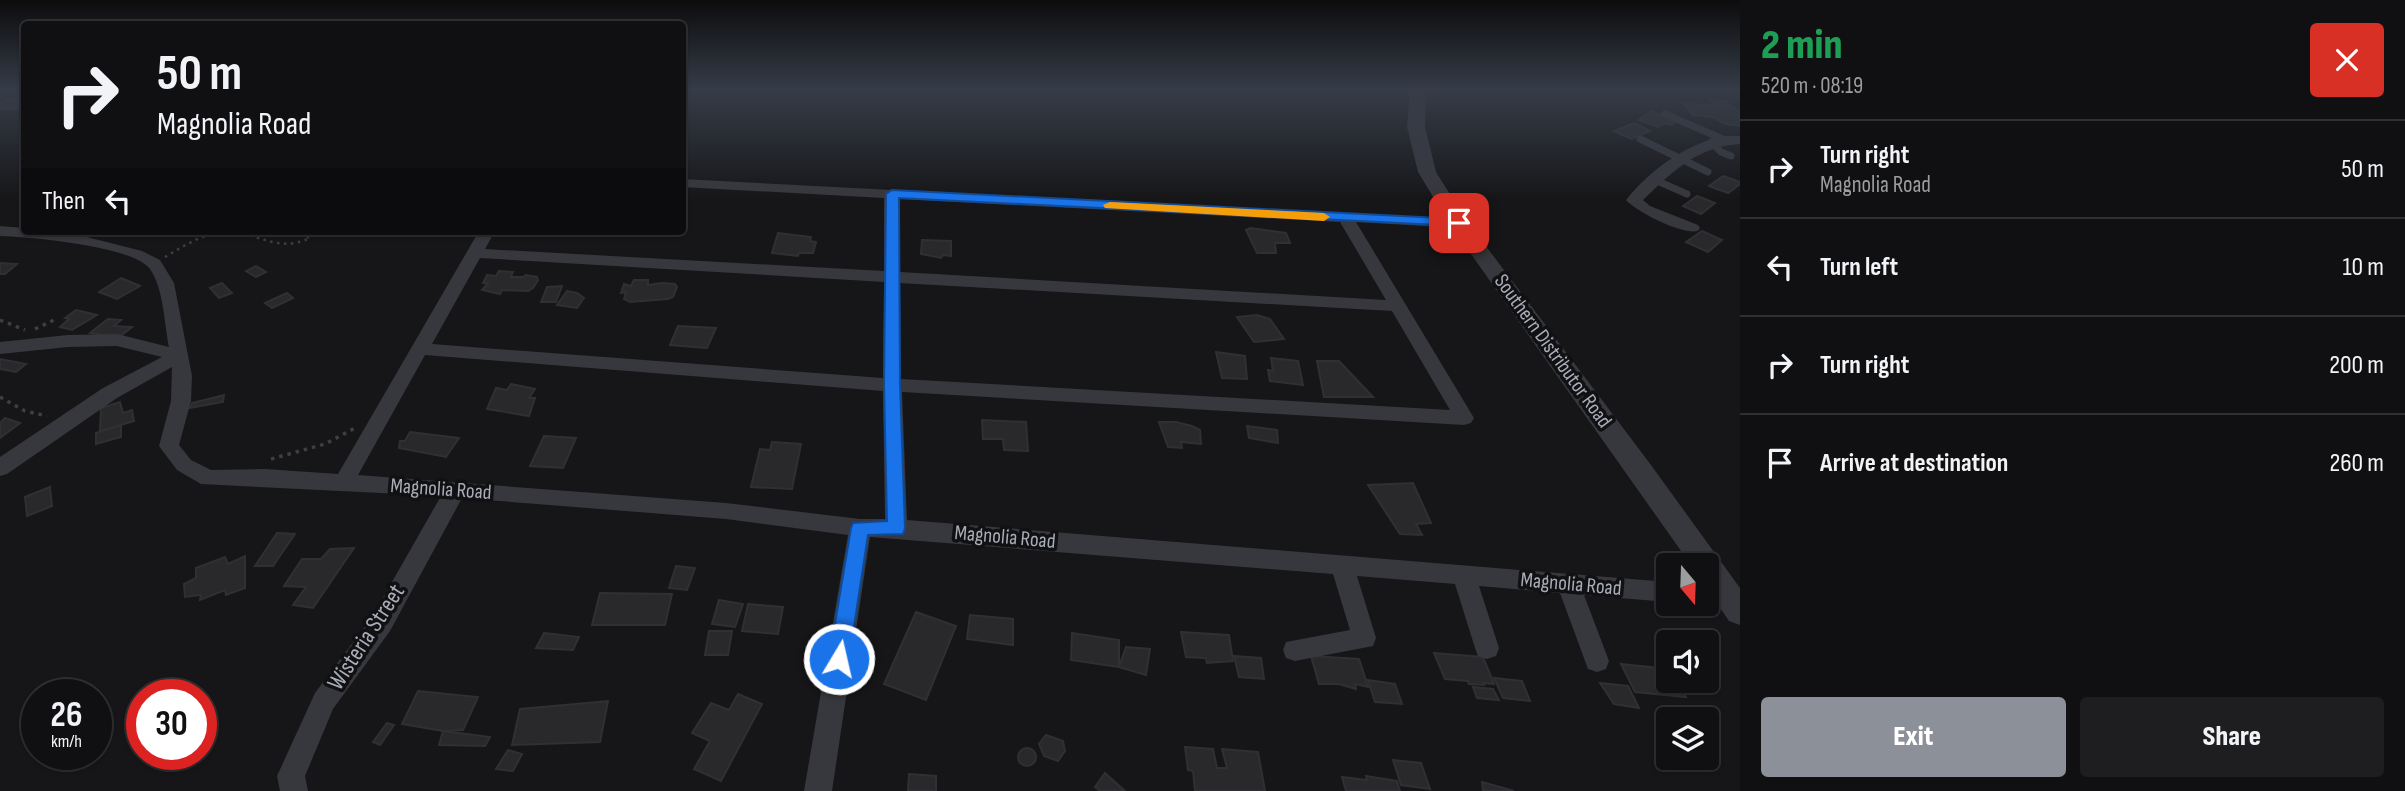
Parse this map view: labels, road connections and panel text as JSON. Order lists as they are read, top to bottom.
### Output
{
  "streets": {
    "street": ["Southern Distributor Road", "Magnolia Road", "Wisteria Street"]
  },
  "crossings": [
    ["Magnolia Road", "Wisteria Street"]
  ],
  "north": "bottom",
  "page": {
    "heading": ["2 min", "520 m · 08:19"],
    "turn": ["50 m", "Magnolia Road"],
    "list": [
      {
        "name": "Turn right",
        "note": "Magnolia Road",
        "value": "50 m"
      },
      {
        "name": "Turn left",
        "value": "10 m"
      },
      {
        "name": "Turn right",
        "value": "200 m"
      },
      {
        "name": "Arrive at destination",
        "value": "260 m"
      }
    ],
    "then": "Then",
    "speed": "26 km/h",
    "limit": "30",
    "buttons": ["Exit", "Share"]
  }
}
